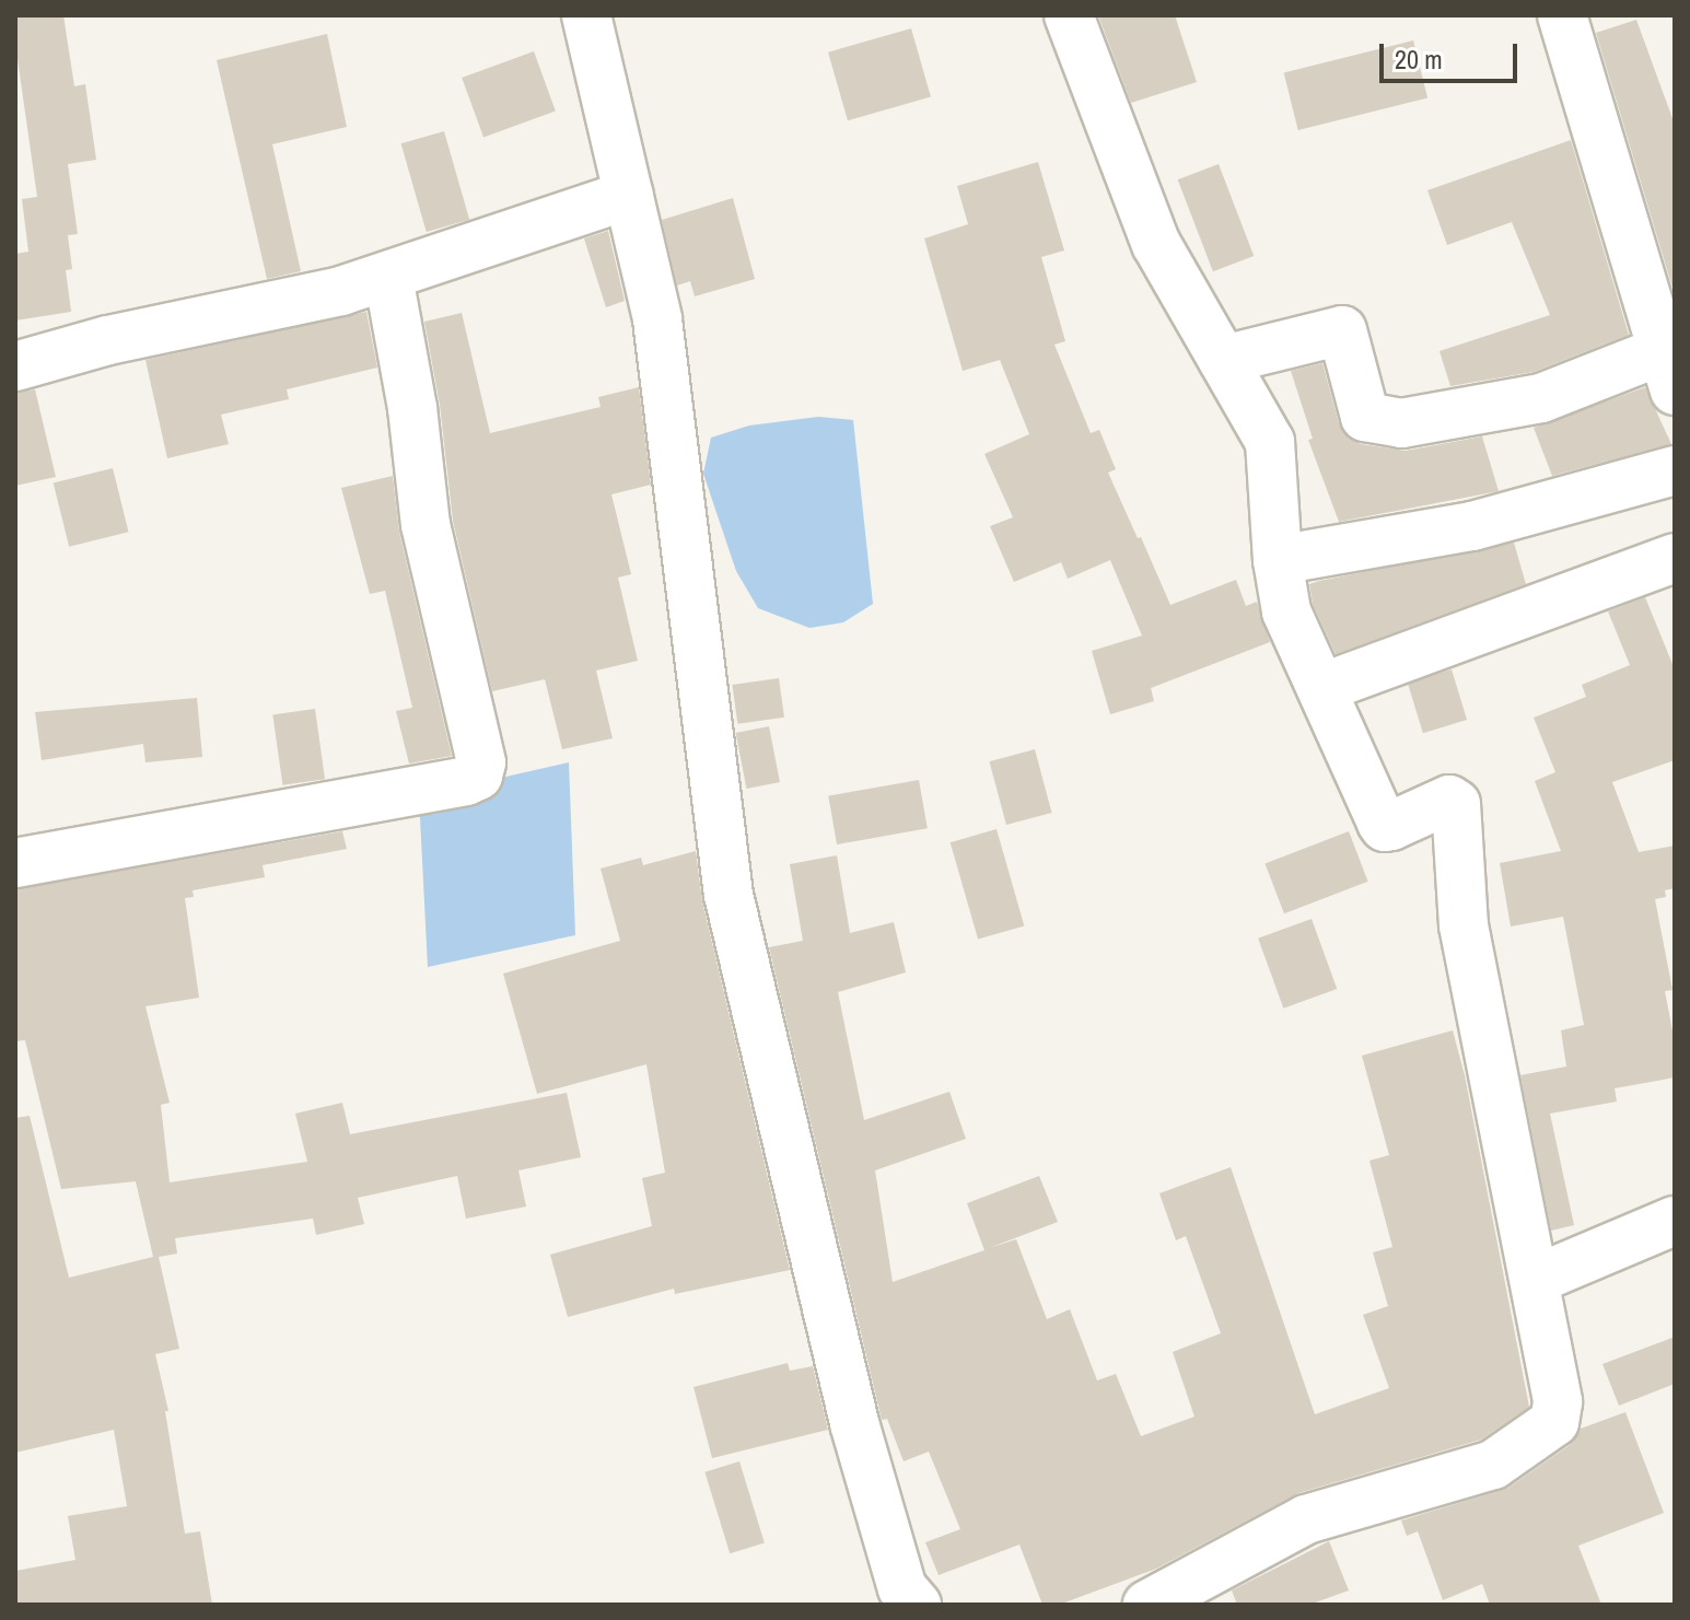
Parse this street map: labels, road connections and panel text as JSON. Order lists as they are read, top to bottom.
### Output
{
  "scale_bar": "20 m"
}
